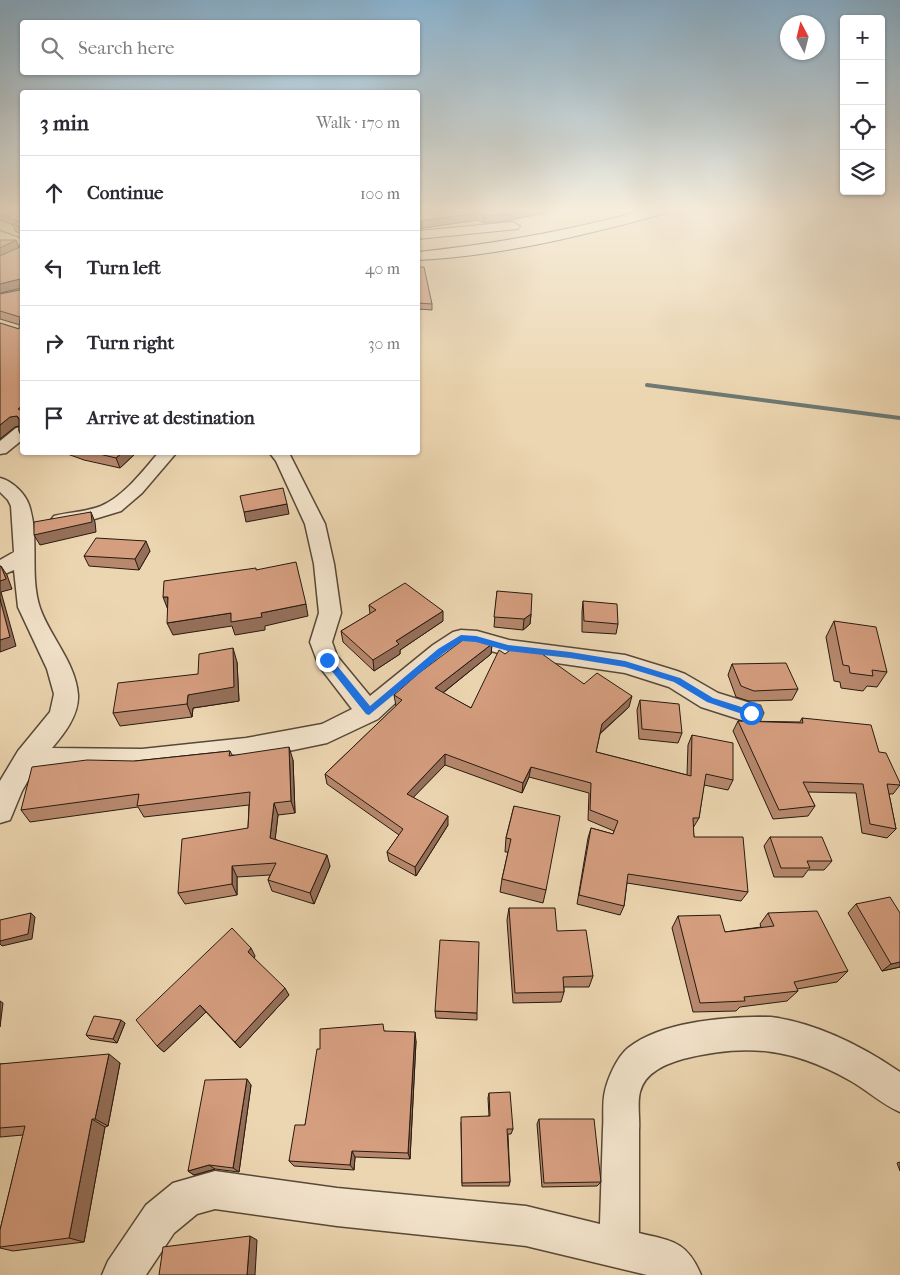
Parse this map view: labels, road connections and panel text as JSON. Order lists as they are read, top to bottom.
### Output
{
  "north": "top",
  "page": {
    "map_buttons": ["+", "−"],
    "search": "Search here",
    "heading": ["3 min", "Walk · 170 m"],
    "list": [
      ["Continue", "100 m"],
      ["Turn left", "40 m"],
      ["Turn right", "30 m"],
      "Arrive at destination"
    ]
  }
}
